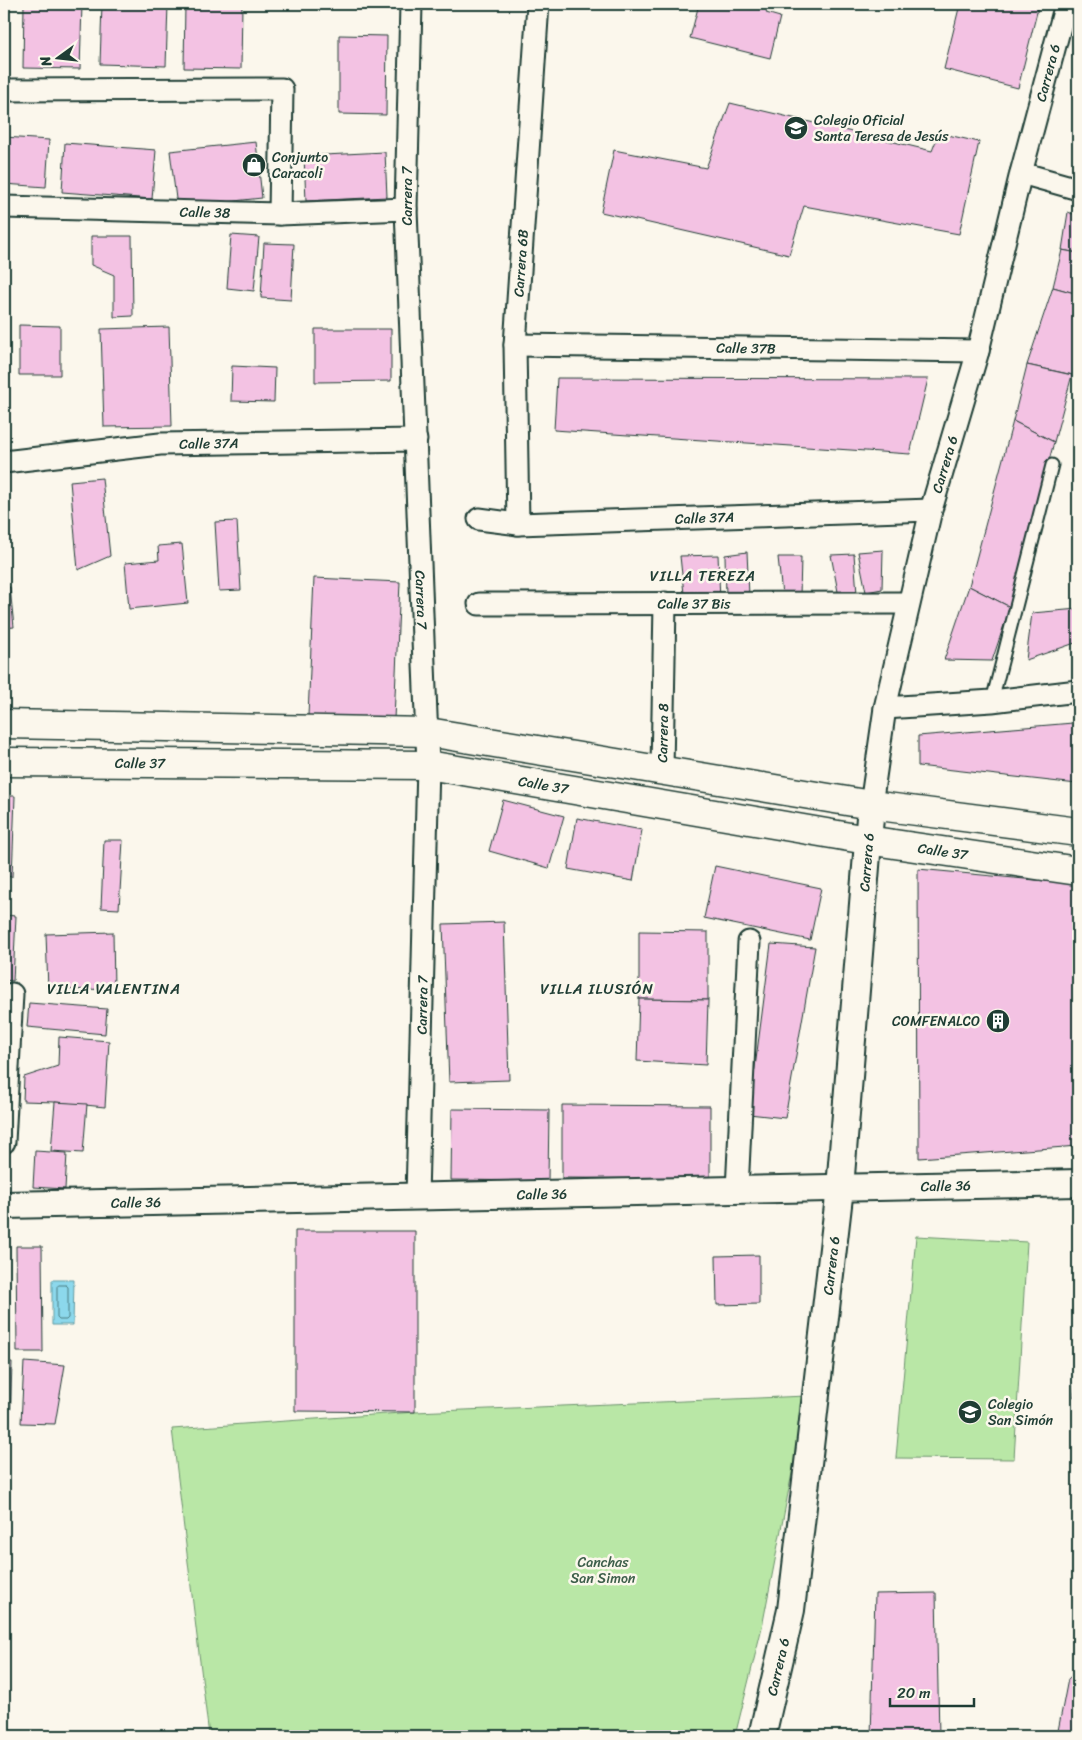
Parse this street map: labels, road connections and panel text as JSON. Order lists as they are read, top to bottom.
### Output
{
  "streets": {
    "main road": ["Calle 37"],
    "street": [
      "Carrera 6",
      "Carrera 7",
      "Calle 38",
      "Carrera 6B",
      "Calle 37B",
      "Calle 37A",
      "Calle 37 Bis",
      "Carrera 8",
      "Calle 36"
    ]
  },
  "crossings": [
    ["Carrera 6", "Calle 37B"],
    ["Carrera 6", "Calle 37A"],
    ["Carrera 6", "Calle 37 Bis"],
    ["Carrera 6", "Calle 37"],
    ["Carrera 6", "Calle 36"],
    ["Carrera 7", "Calle 38"],
    ["Carrera 7", "Calle 37A"],
    ["Carrera 7", "Calle 37"],
    ["Carrera 7", "Calle 36"],
    ["Carrera 6B", "Calle 37B"],
    ["Carrera 6B", "Calle 37A"],
    ["Calle 37 Bis", "Carrera 8"]
  ],
  "districts": ["VILLA TEREZA", "VILLA VALENTINA", "VILLA ILUSIÓN"],
  "parks": ["Canchas San Simon"],
  "places": {
    "school or university": ["Colegio Oficial Santa Teresa de Jesús", "Colegio San Simón"],
    "shop": ["Conjunto Caracoli"],
    "building": ["COMFENALCO"]
  },
  "scale_bar": "20 m",
  "north": "left"
}
